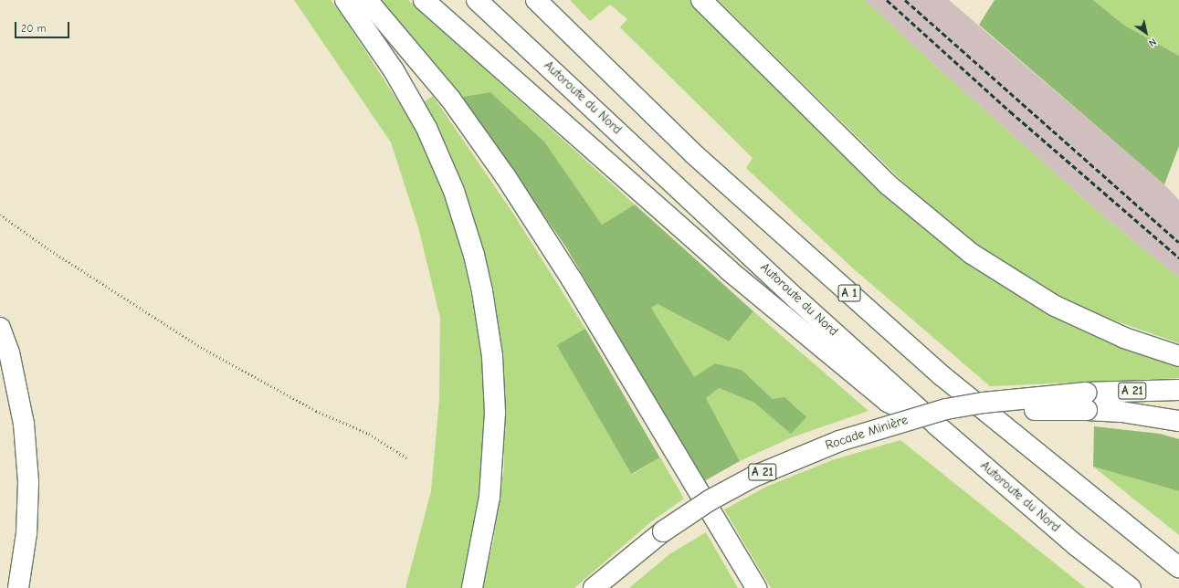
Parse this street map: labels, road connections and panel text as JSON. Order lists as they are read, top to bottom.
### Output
{
  "streets": {
    "main road": [
      "Autoroute du Nord",
      "A 1",
      "A 21",
      "Rocade Minière"
    ]
  },
  "scale_bar": "20 m",
  "north": "bottom right"
}
